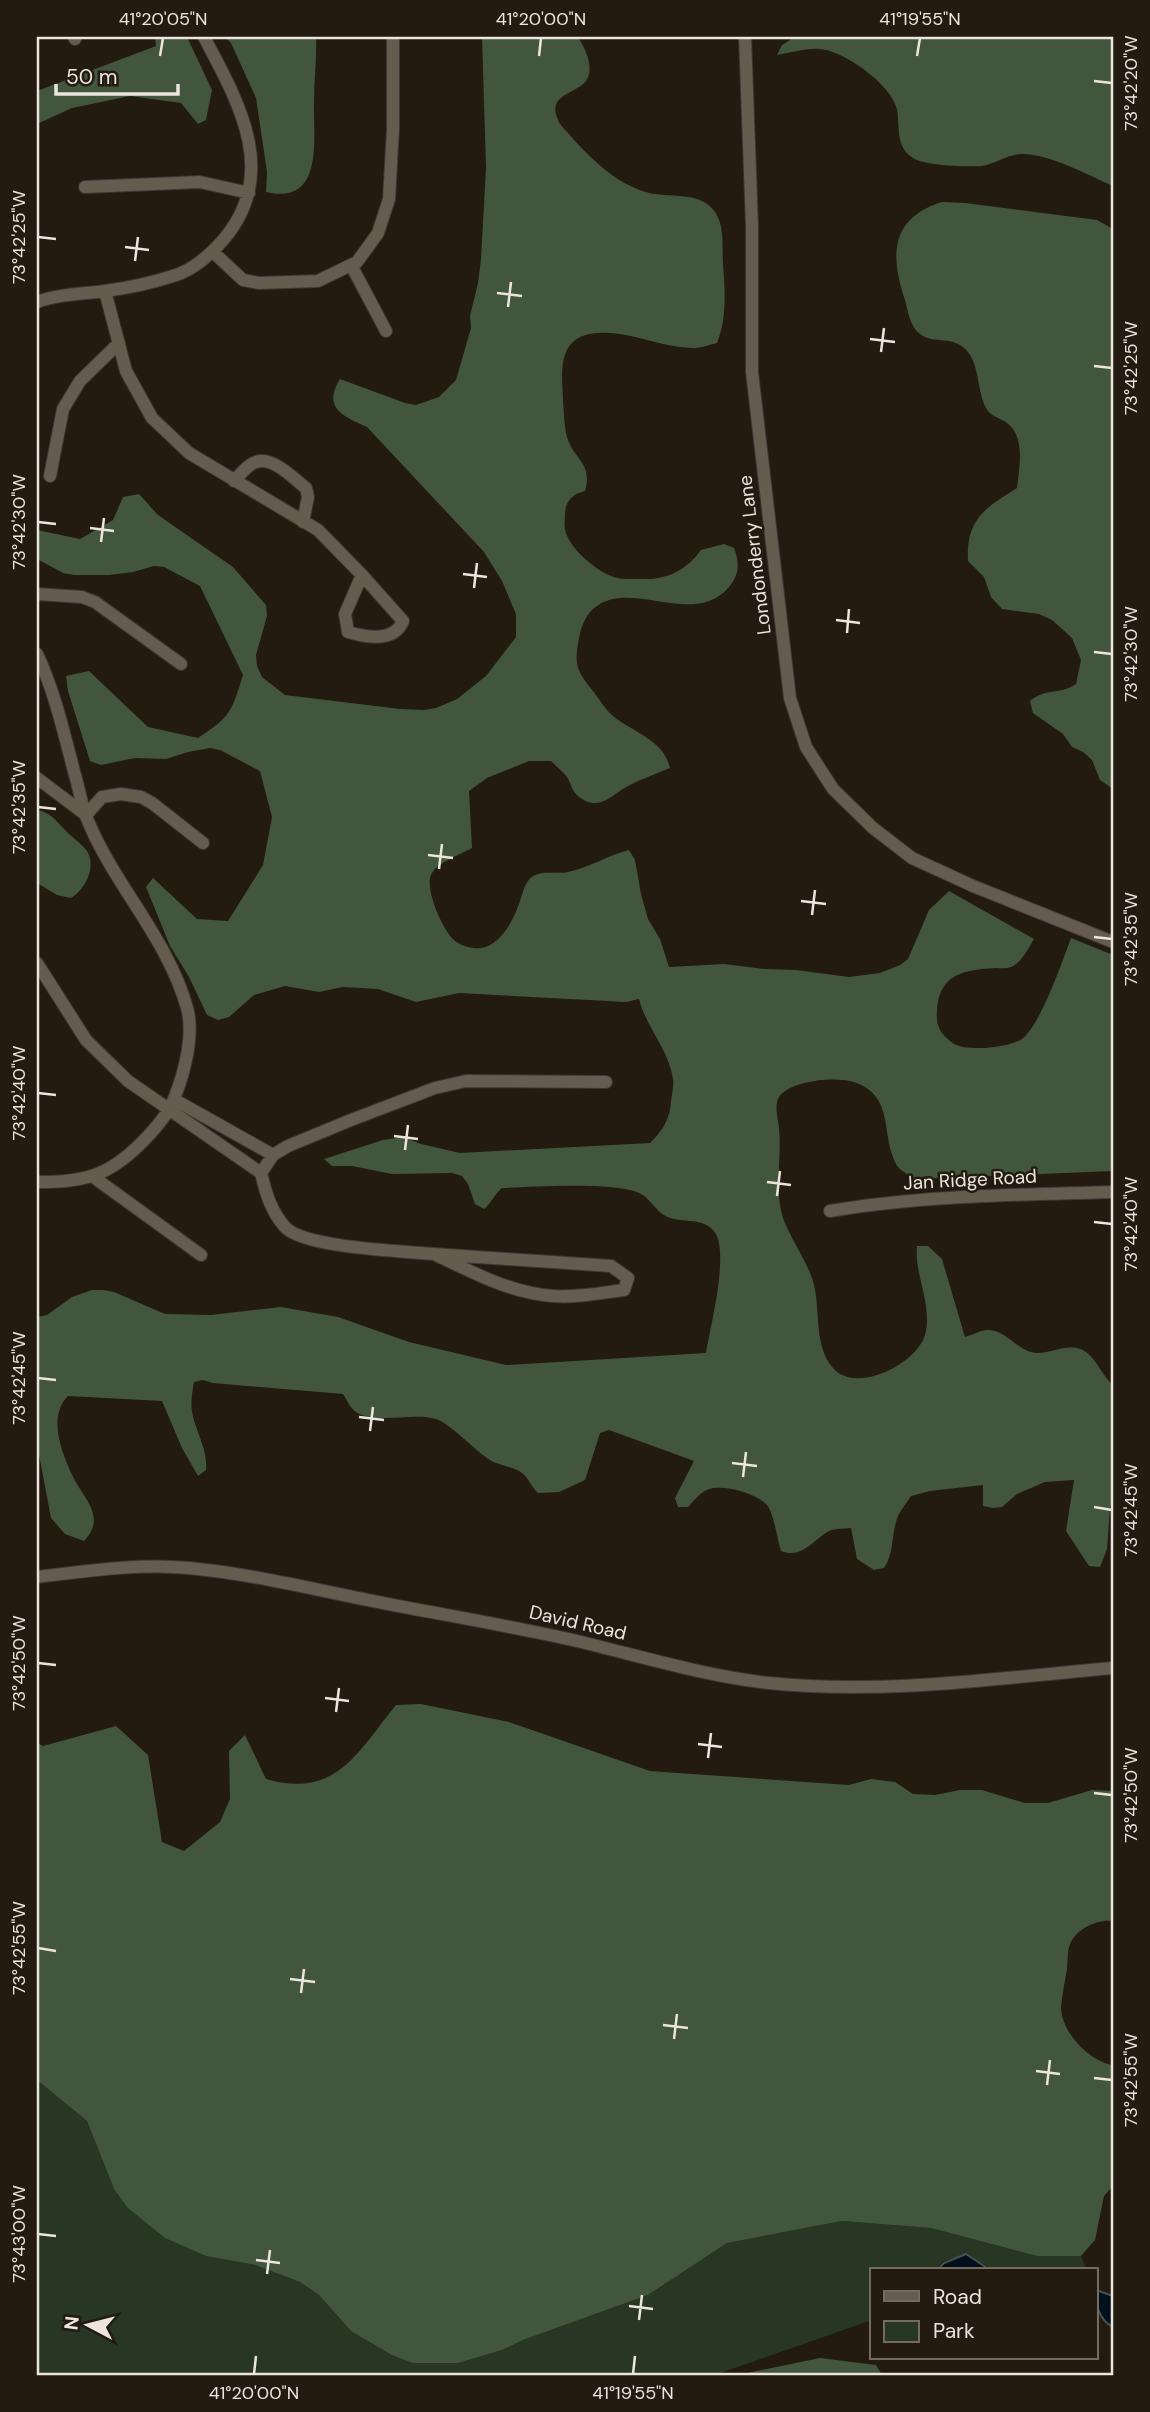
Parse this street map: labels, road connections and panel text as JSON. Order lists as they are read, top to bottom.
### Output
{
  "streets": {
    "street": ["Londonderry Lane", "Jan Ridge Road", "David Road"]
  },
  "legend": ["Road", "Park"],
  "scale_bar": "50 m",
  "north": "left",
  "coordinates": [
    "41°20'05\"N",
    "41°20'00\"N",
    "41°19'55\"N",
    "73°42'20\"W",
    "73°42'25\"W",
    "73°42'30\"W",
    "73°42'35\"W",
    "73°42'40\"W",
    "73°42'45\"W",
    "73°42'50\"W",
    "73°42'55\"W",
    "73°43'00\"W"
  ]
}
